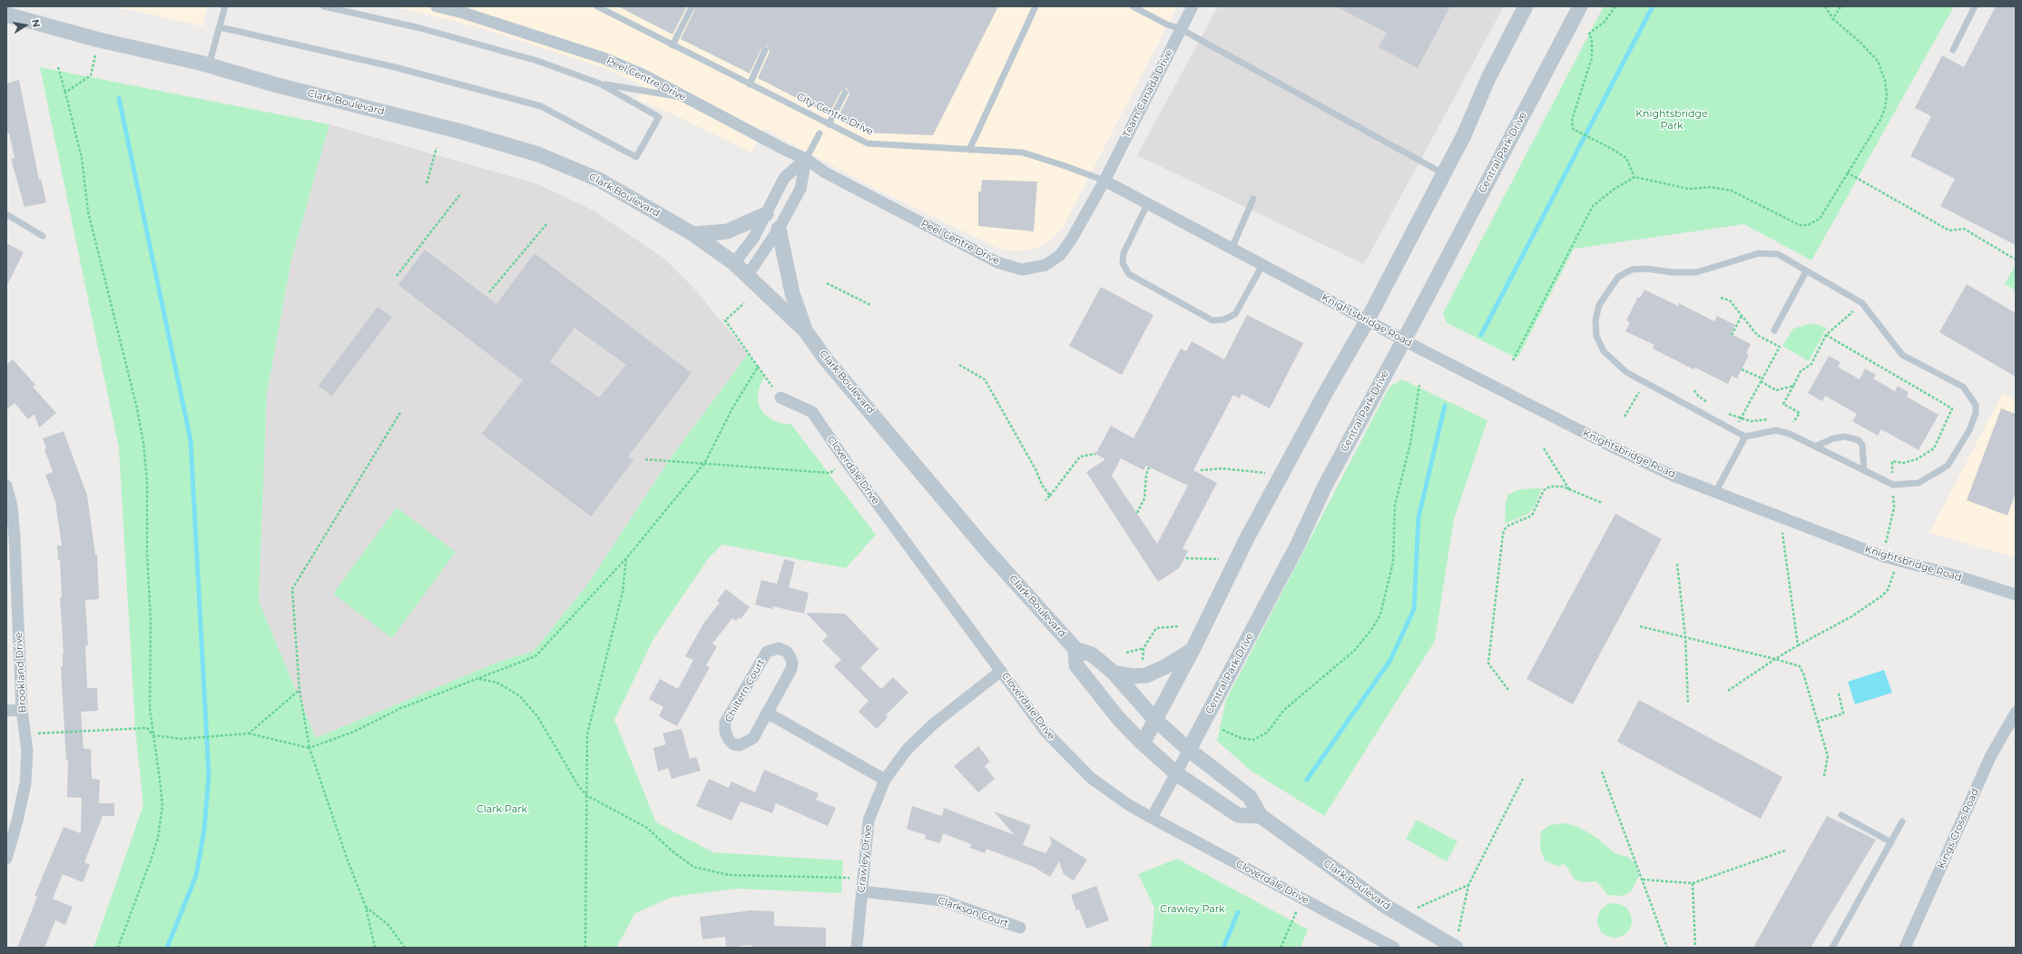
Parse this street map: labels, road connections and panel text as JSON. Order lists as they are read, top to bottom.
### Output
{
  "streets": {
    "street": [
      "Peel Centre Drive",
      "Team Canada Drive",
      "Clark Boulevard",
      "Central Park Drive",
      "Knightsbridge Road",
      "Cloverdale Drive",
      "Brookland Drive",
      "Chiltern Court",
      "Kings Cross Road",
      "Crawley Drive",
      "Clarkson Court"
    ],
    "lane": ["City Centre Drive"]
  },
  "crossings": [
    ["Peel Centre Drive", "Team Canada Drive"],
    ["Peel Centre Drive", "City Centre Drive"],
    ["Peel Centre Drive", "Knightsbridge Road"],
    ["Team Canada Drive", "City Centre Drive"],
    ["Team Canada Drive", "Knightsbridge Road"],
    ["Clark Boulevard", "Central Park Drive"],
    ["City Centre Drive", "Knightsbridge Road"],
    ["Central Park Drive", "Knightsbridge Road"],
    ["Central Park Drive", "Cloverdale Drive"],
    ["Cloverdale Drive", "Crawley Drive"],
    ["Crawley Drive", "Clarkson Court"]
  ],
  "parks": ["Knightsbridge Park", "Clark Park", "Crawley Park"],
  "north": "right"
}
